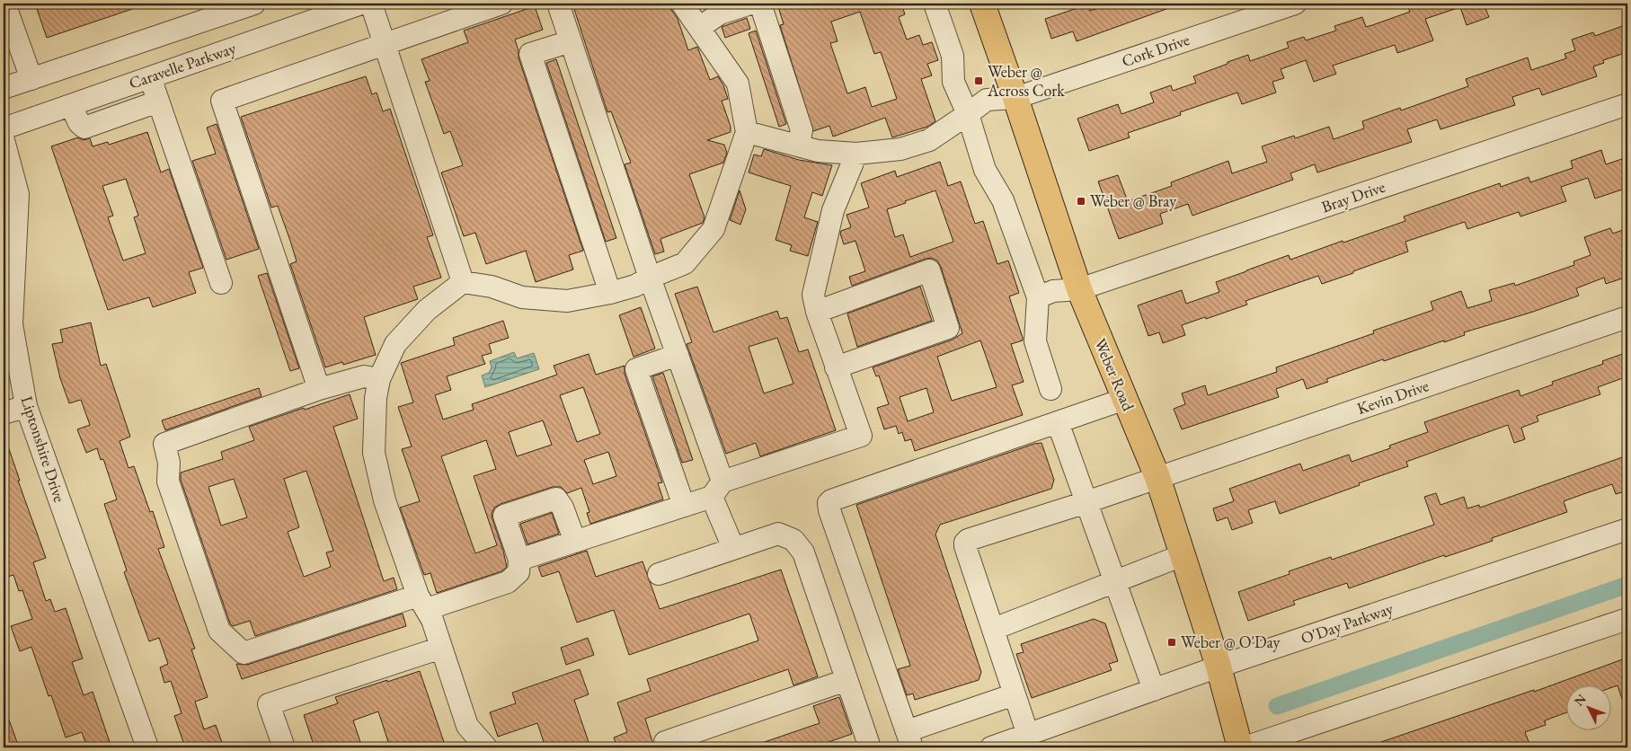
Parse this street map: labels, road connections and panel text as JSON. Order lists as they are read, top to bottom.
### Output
{
  "streets": {
    "main road": ["Weber Road"],
    "street": [
      "Cork Drive",
      "Caravelle Parkway",
      "Bray Drive",
      "Kevin Drive",
      "Liptonshire Drive",
      "O'Day Parkway"
    ]
  },
  "crossings": [
    ["Cork Drive", "Weber Road"],
    ["Bray Drive", "Weber Road"],
    ["Weber Road", "Kevin Drive"],
    ["Weber Road", "O'Day Parkway"]
  ],
  "places": {
    "transit": ["Weber @ Across Cork", "Weber @ Bray", "Weber @ O'Day"]
  },
  "north": "top left"
}
